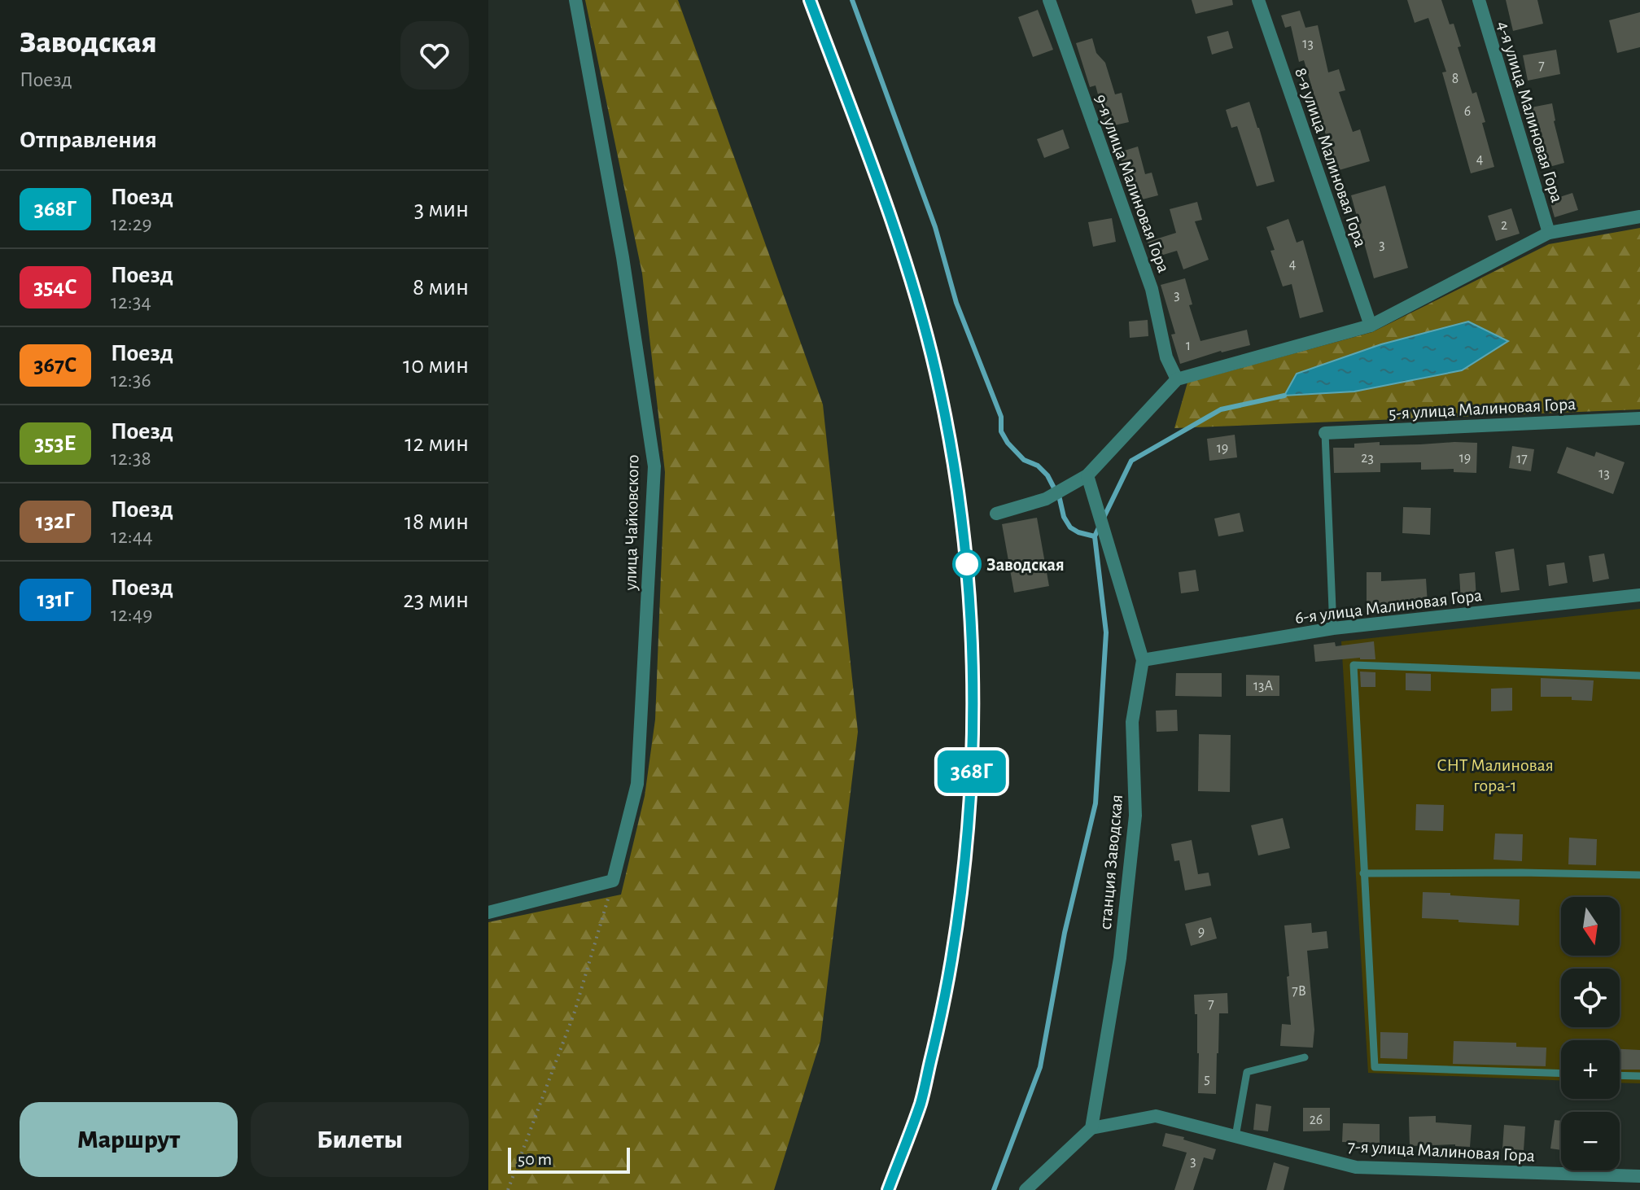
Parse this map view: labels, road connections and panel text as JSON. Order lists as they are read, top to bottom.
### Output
{
  "streets": {
    "street": [
      "4-я улица Малиновая Гора",
      "8-я улица Малиновая Гора",
      "9-я улица Малиновая Гора",
      "5-я улица Малиновая Гора",
      "улица Чайковского",
      "6-я улица Малиновая Гора",
      "станция Заводская",
      "7-я улица Малиновая Гора"
    ]
  },
  "crossings": [
    ["6-я улица Малиновая Гора", "станция Заводская"],
    ["станция Заводская", "7-я улица Малиновая Гора"]
  ],
  "parks": ["СНТ Малиновая гора-1"],
  "places": ["Заводская"],
  "house_numbers": [
    "13",
    "7",
    "8",
    "6",
    "4",
    "2",
    "3",
    "4",
    "3",
    "1",
    "19",
    "23",
    "19",
    "17",
    "13",
    "13А",
    "9",
    "7В",
    "7",
    "5",
    "26",
    "3"
  ],
  "scale_bar": "50 m",
  "north": "bottom",
  "page": {
    "heading": [
      ["Заводская", "Поезд"],
      "Отправления"
    ],
    "on_map": "368Г",
    "list": [
      {
        "mark": "368Г",
        "name": "Поезд",
        "note": "12:29",
        "value": "3 мин"
      },
      {
        "mark": "354С",
        "name": "Поезд",
        "note": "12:34",
        "value": "8 мин"
      },
      {
        "mark": "367С",
        "name": "Поезд",
        "note": "12:36",
        "value": "10 мин"
      },
      {
        "mark": "353Е",
        "name": "Поезд",
        "note": "12:38",
        "value": "12 мин"
      },
      {
        "mark": "132Г",
        "name": "Поезд",
        "note": "12:44",
        "value": "18 мин"
      },
      {
        "mark": "131Г",
        "name": "Поезд",
        "note": "12:49",
        "value": "23 мин"
      }
    ],
    "map_buttons": ["+", "−"],
    "buttons": ["Маршрут", "Билеты"],
    "scale": "50 m"
  }
}
